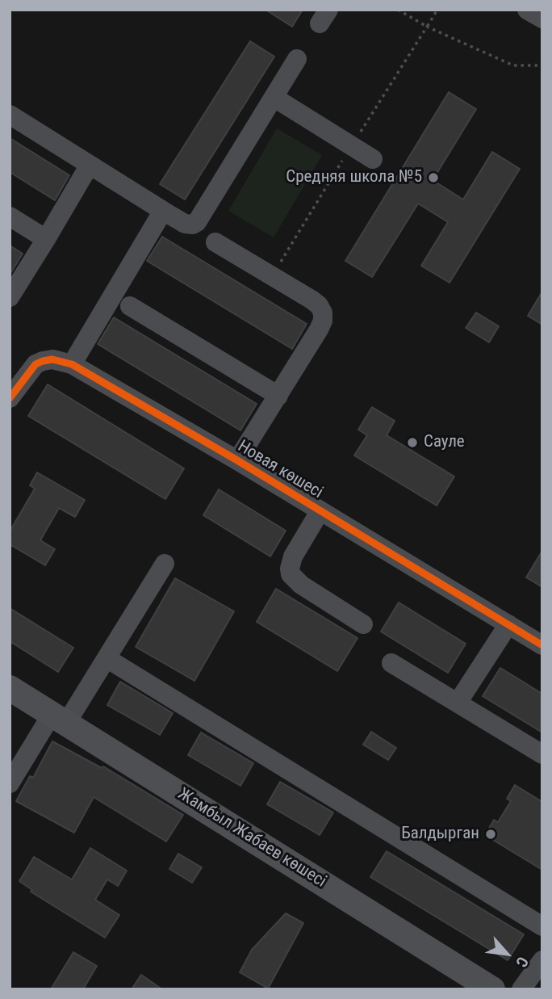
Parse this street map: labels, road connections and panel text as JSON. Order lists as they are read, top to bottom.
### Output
{
  "streets": {
    "main road": ["Жамбыл Жабаев көшесі"],
    "street": ["Новая көшесі"]
  },
  "places": ["Средняя школа №5", "Сауле", "Балдырган"],
  "north": "bottom right"
}
